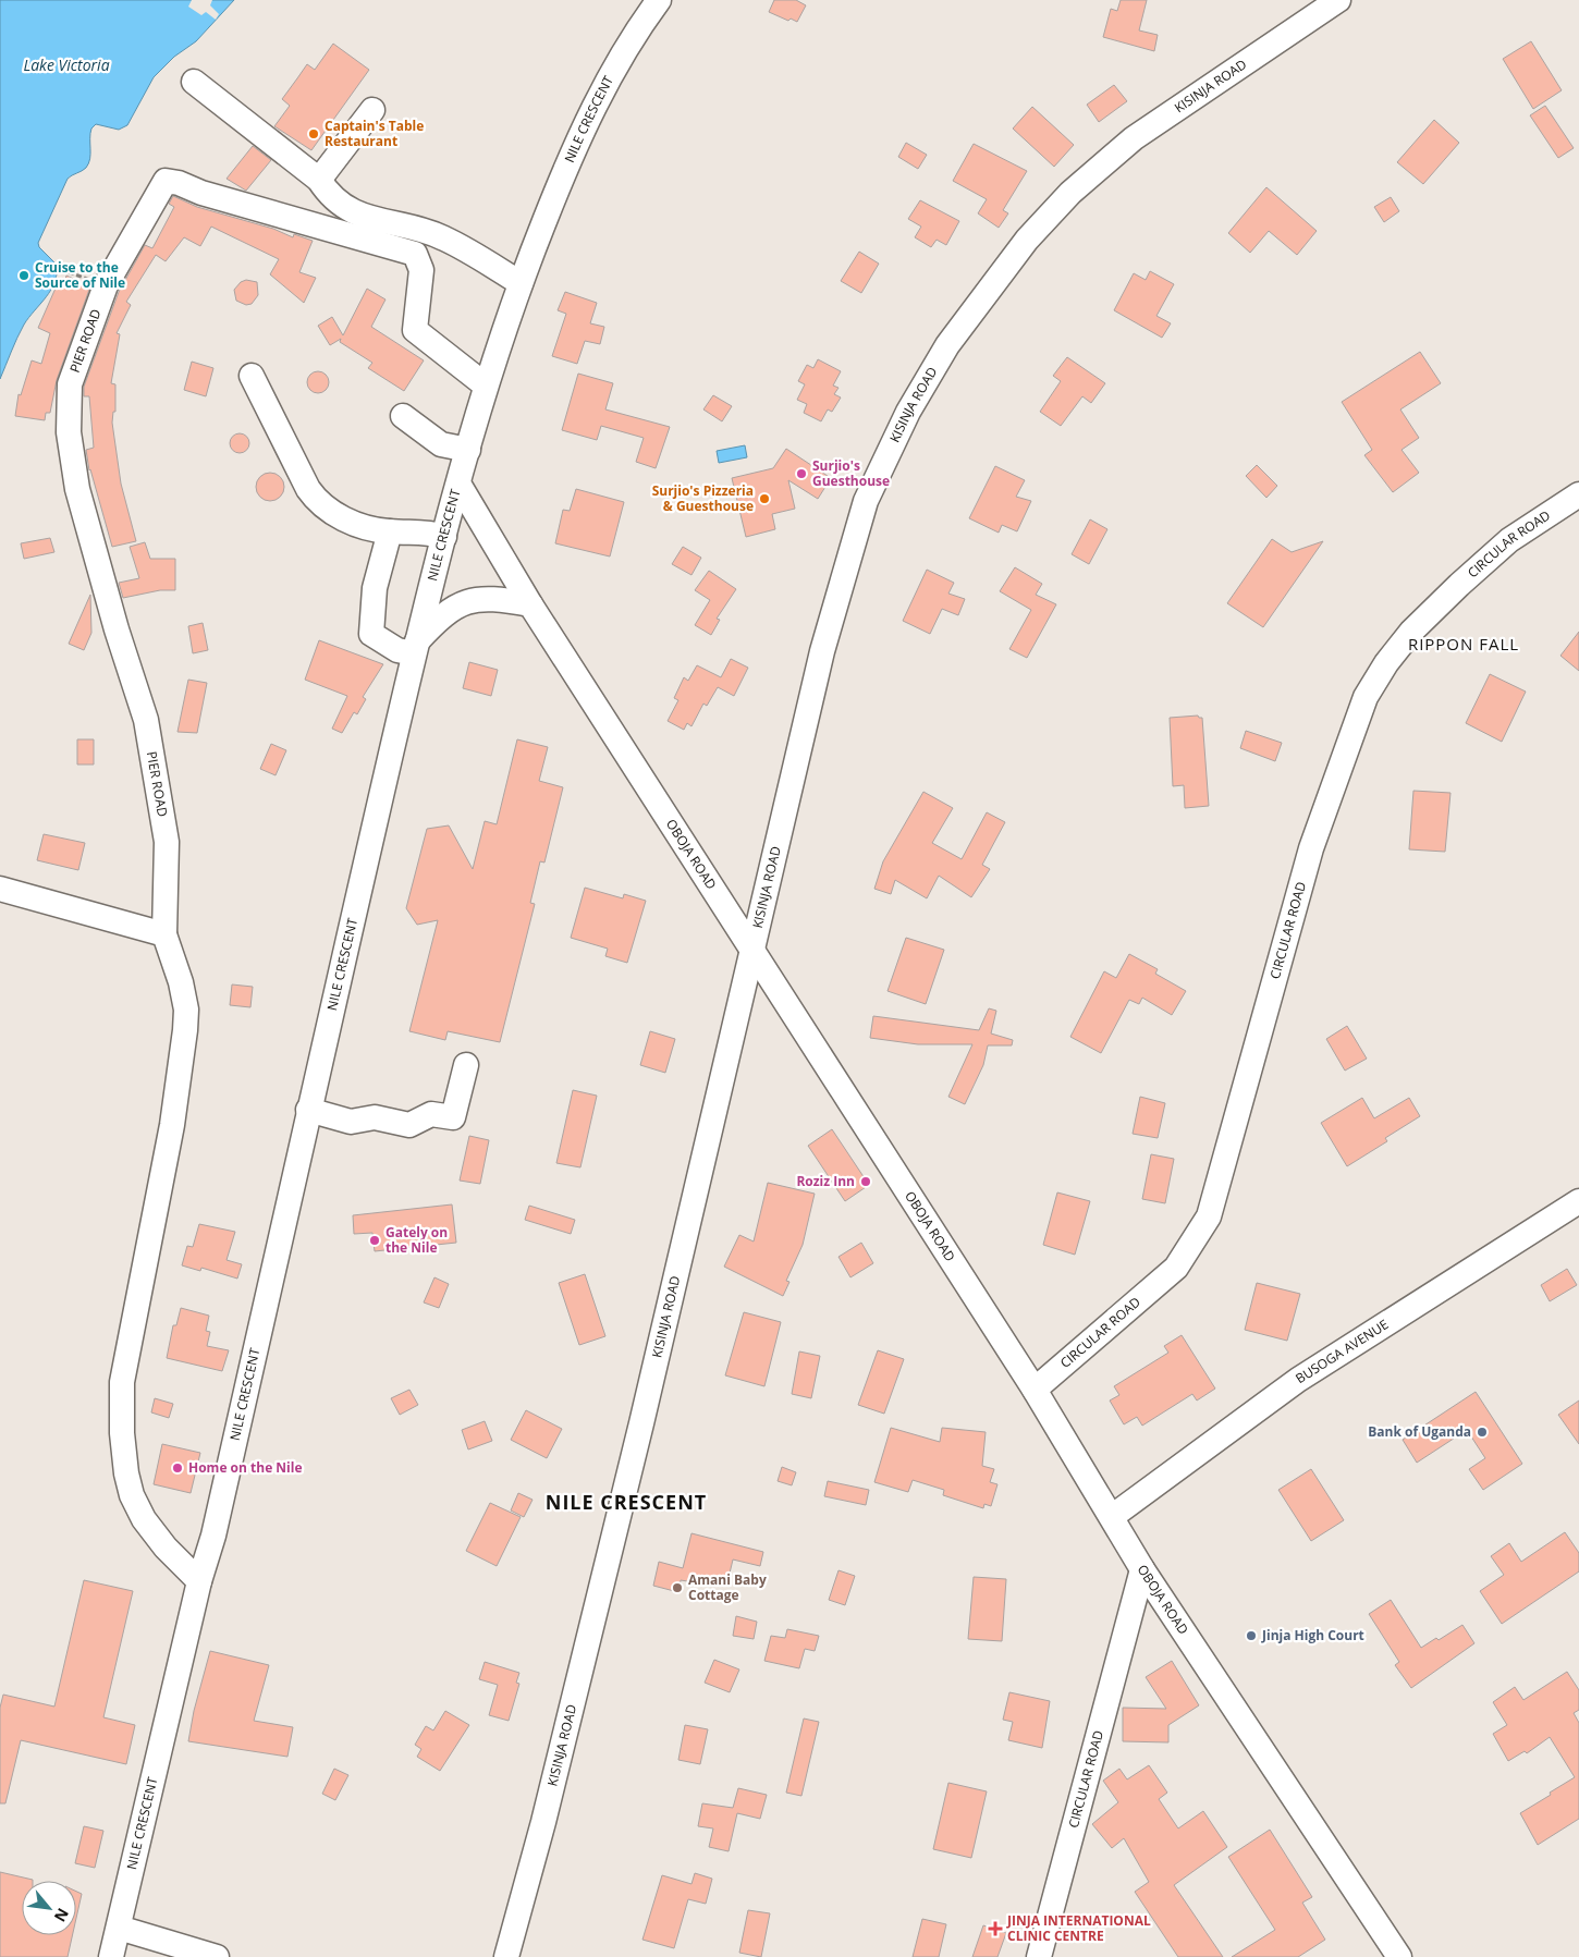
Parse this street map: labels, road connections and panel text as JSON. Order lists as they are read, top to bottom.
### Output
{
  "streets": {
    "street": [
      "KISINJA ROAD",
      "NILE CRESCENT",
      "PIER ROAD",
      "CIRCULAR ROAD",
      "OBOJA ROAD",
      "BUSOGA AVENUE"
    ]
  },
  "crossings": [
    ["KISINJA ROAD", "OBOJA ROAD"],
    ["NILE CRESCENT", "PIER ROAD"],
    ["NILE CRESCENT", "OBOJA ROAD"],
    ["CIRCULAR ROAD", "OBOJA ROAD"],
    ["OBOJA ROAD", "BUSOGA AVENUE"]
  ],
  "districts": ["RIPPON FALL", "NILE CRESCENT"],
  "water": ["Lake Victoria"],
  "places": {
    "other": [
      "Captain's Table Restaurant",
      "Cruise to the Source of Nile",
      "Surjio's Guesthouse",
      "Surjio's Pizzeria & Guesthouse",
      "Roziz Inn",
      "Gately on the Nile",
      "Bank of Uganda",
      "Home on the Nile",
      "Amani Baby Cottage",
      "Jinja High Court"
    ],
    "health": ["JINJA INTERNATIONAL CLINIC CENTRE"]
  },
  "north": "bottom right"
}
